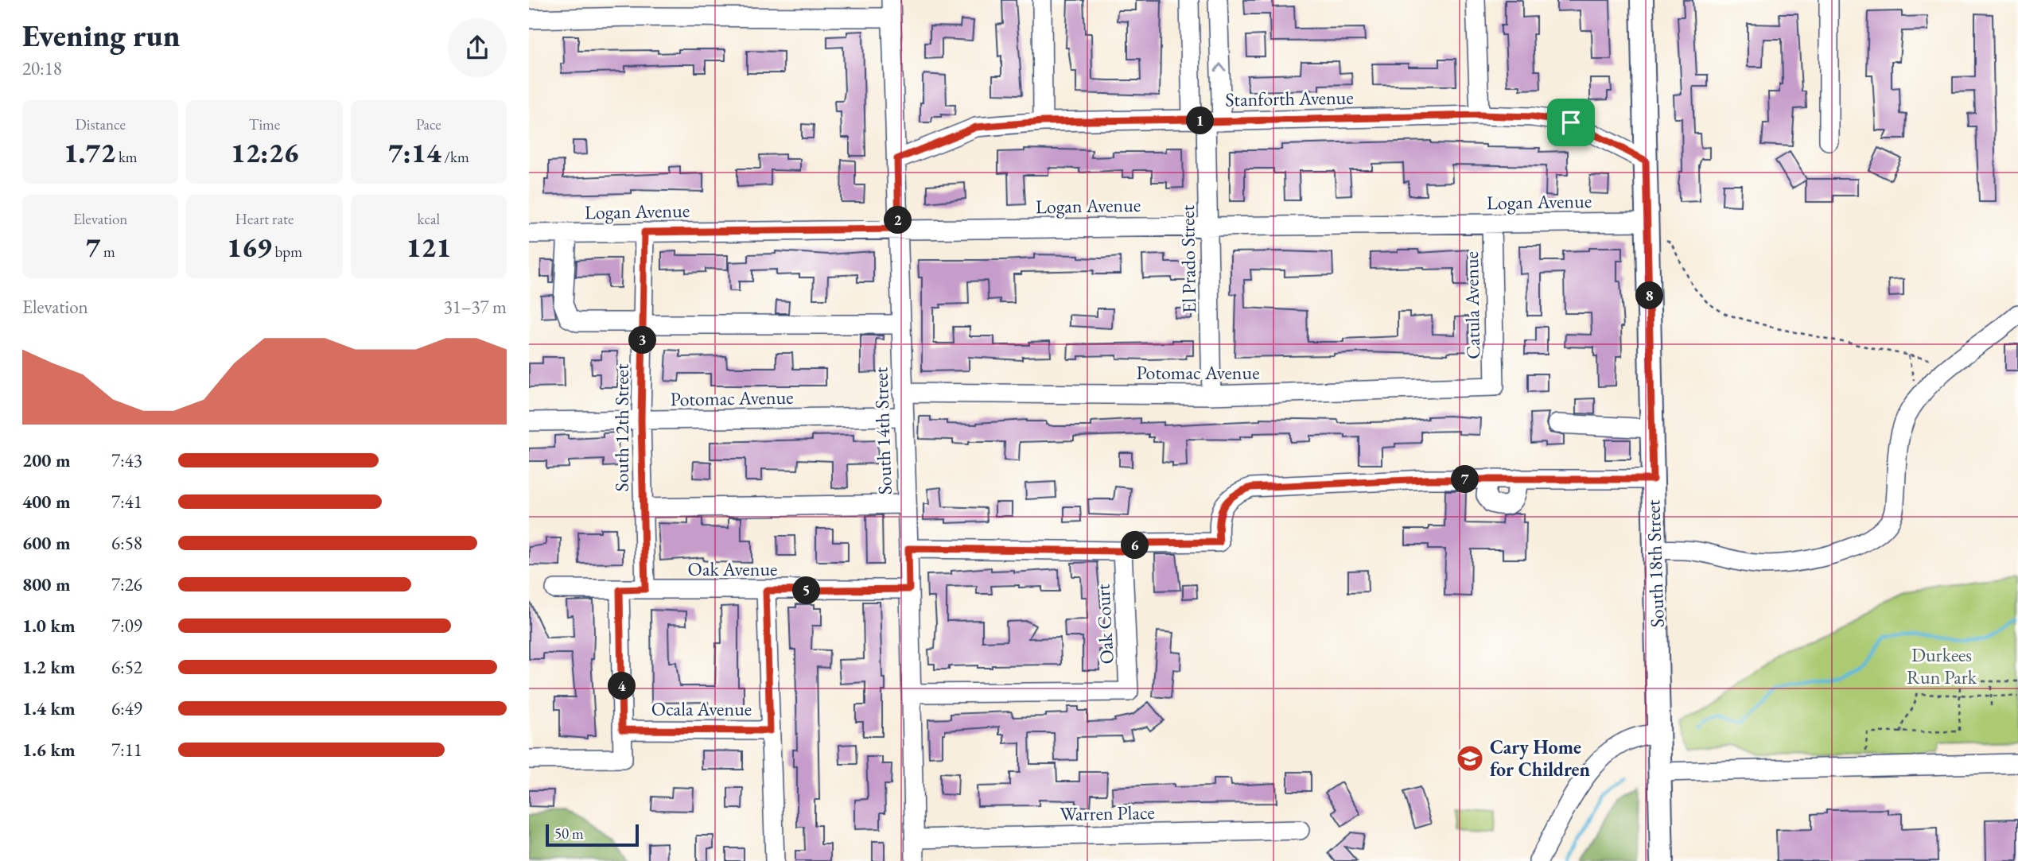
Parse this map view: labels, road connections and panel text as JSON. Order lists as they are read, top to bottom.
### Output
{
  "streets": {
    "main road": ["South 18th Street"],
    "street": [
      "Stanforth Avenue",
      "Logan Avenue",
      "El Prado Street",
      "Catula Avenue",
      "Potomac Avenue",
      "South 12th Street",
      "South 14th Street",
      "Oak Avenue",
      "Oak Court",
      "Ocala Avenue",
      "Warren Place"
    ]
  },
  "crossings": [
    ["Stanforth Avenue", "El Prado Street"],
    ["Stanforth Avenue", "South 14th Street"],
    ["Stanforth Avenue", "South 18th Street"],
    ["Logan Avenue", "El Prado Street"],
    ["Logan Avenue", "Catula Avenue"],
    ["Logan Avenue", "South 12th Street"],
    ["Logan Avenue", "South 14th Street"],
    ["Logan Avenue", "South 18th Street"],
    ["El Prado Street", "Potomac Avenue"],
    ["Catula Avenue", "Potomac Avenue"],
    ["Potomac Avenue", "South 12th Street"],
    ["Potomac Avenue", "South 14th Street"],
    ["South 12th Street", "Oak Avenue"],
    ["South 14th Street", "Oak Avenue"],
    ["South 14th Street", "Oak Court"],
    ["South 14th Street", "Warren Place"]
  ],
  "parks": ["Durkees Run Park"],
  "places": {
    "school or university": ["Cary Home for Children"]
  },
  "scale_bar": "50 m",
  "page": {
    "heading": ["Evening run", "20:18"],
    "stats": [
      ["Distance", "1.72 km"],
      ["Time", "12:26"],
      ["Pace", "7:14 /km"],
      ["Elevation", "7 m"],
      ["Heart rate", "169 bpm"],
      ["kcal", "121"]
    ],
    "pins": [
      "1",
      "2",
      "8",
      "3",
      "7",
      "6",
      "5",
      "4"
    ],
    "chart": ["Elevation", "31–37 m"],
    "list": [
      {
        "name": "200 m",
        "note": "7:43"
      },
      {
        "name": "400 m",
        "note": "7:41"
      },
      {
        "name": "600 m",
        "note": "6:58"
      },
      {
        "name": "800 m",
        "note": "7:26"
      },
      {
        "name": "1.0 km",
        "note": "7:09"
      },
      {
        "name": "1.2 km",
        "note": "6:52"
      },
      {
        "name": "1.4 km",
        "note": "6:49"
      },
      {
        "name": "1.6 km",
        "note": "7:11"
      }
    ],
    "scale": "50 m"
  }
}
